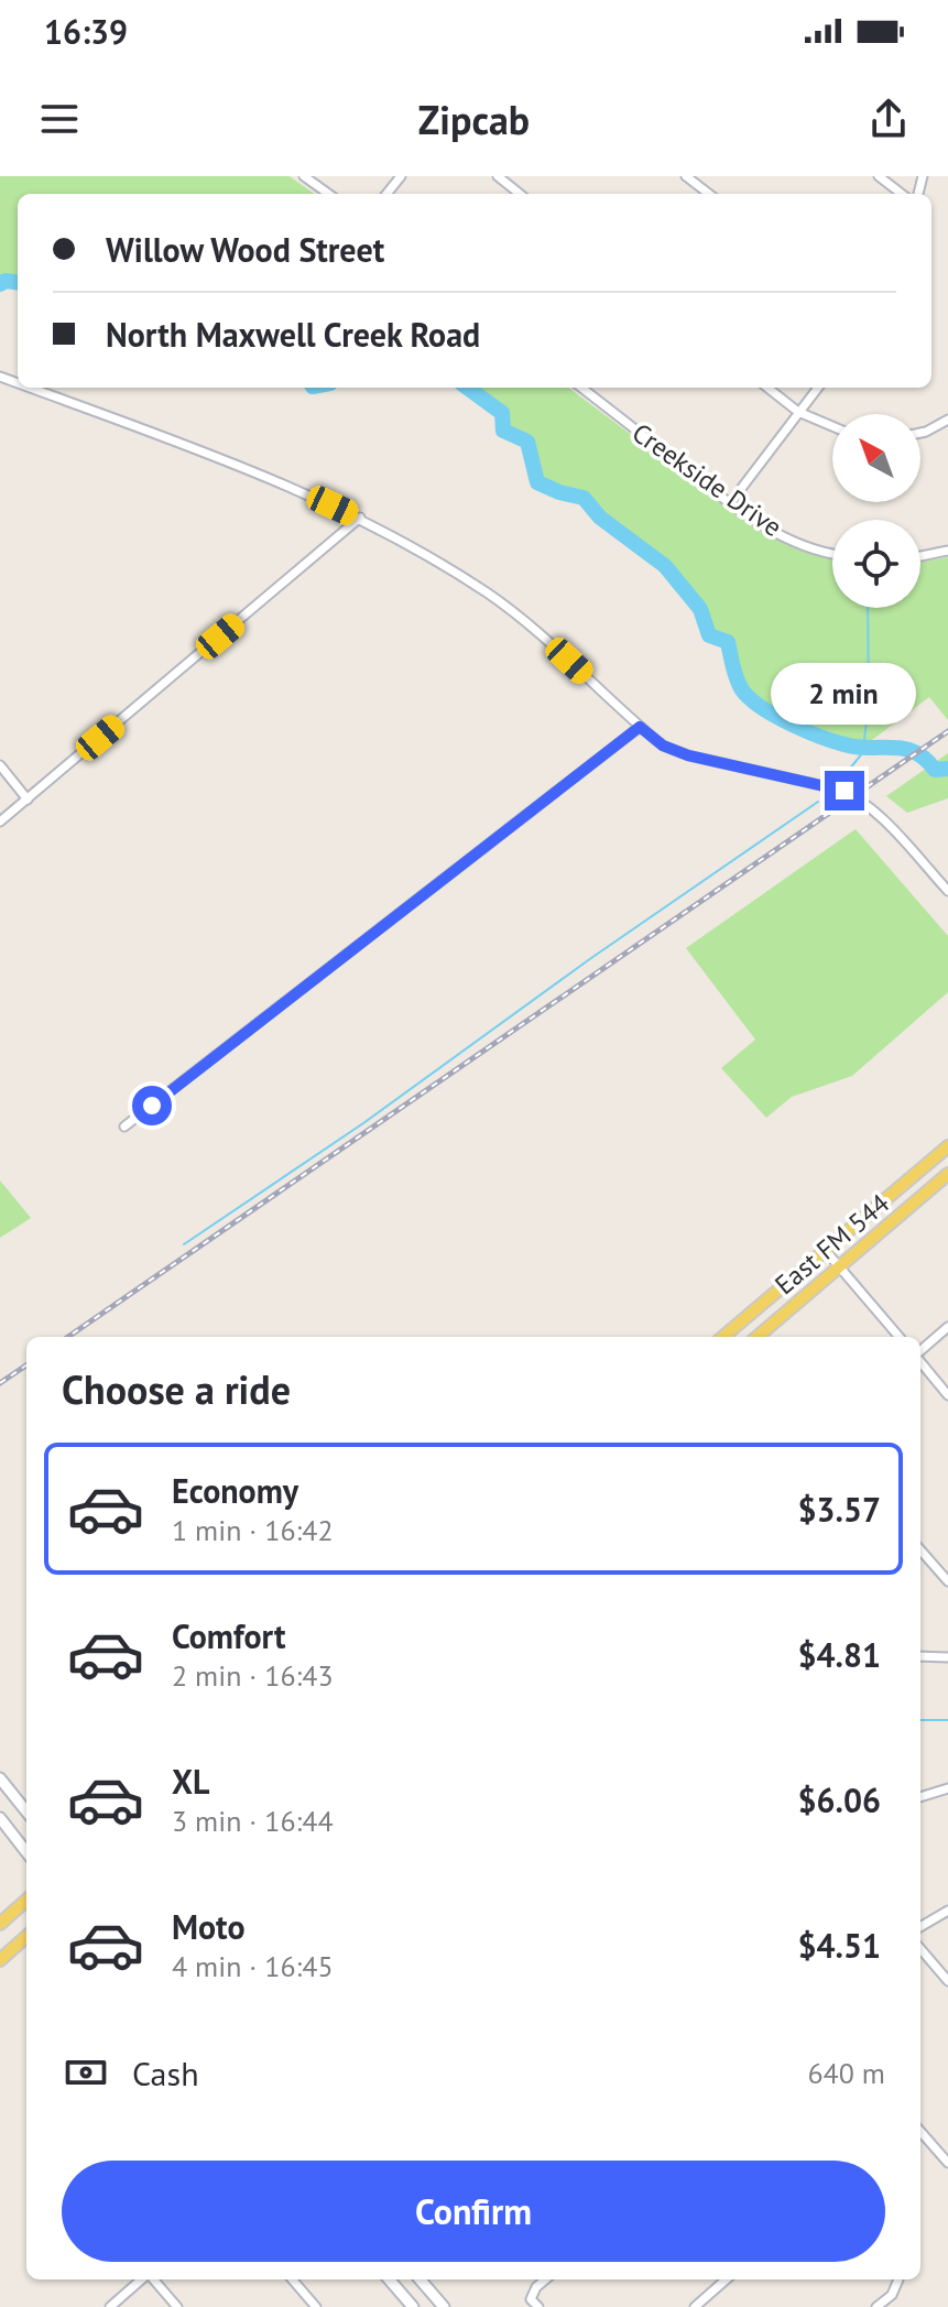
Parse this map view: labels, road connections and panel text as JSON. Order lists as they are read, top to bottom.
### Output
{
  "streets": {
    "main road": ["East FM 544"],
    "street": ["Creekside Drive"]
  },
  "north": "top left",
  "page": {
    "status": "16:39",
    "header": "Zipcab",
    "banner": ["Willow Wood Street", "North Maxwell Creek Road"],
    "bubble": "2 min",
    "heading": "Choose a ride",
    "list": [
      {
        "name": "Economy",
        "note": "1 min · 16:42",
        "value": "$3.57"
      },
      {
        "name": "Comfort",
        "note": "2 min · 16:43",
        "value": "$4.81"
      },
      {
        "name": "XL",
        "note": "3 min · 16:44",
        "value": "$6.06"
      },
      {
        "name": "Moto",
        "note": "4 min · 16:45",
        "value": "$4.51"
      }
    ],
    "pay": ["Cash", "640 m"],
    "buttons": "Confirm"
  }
}
